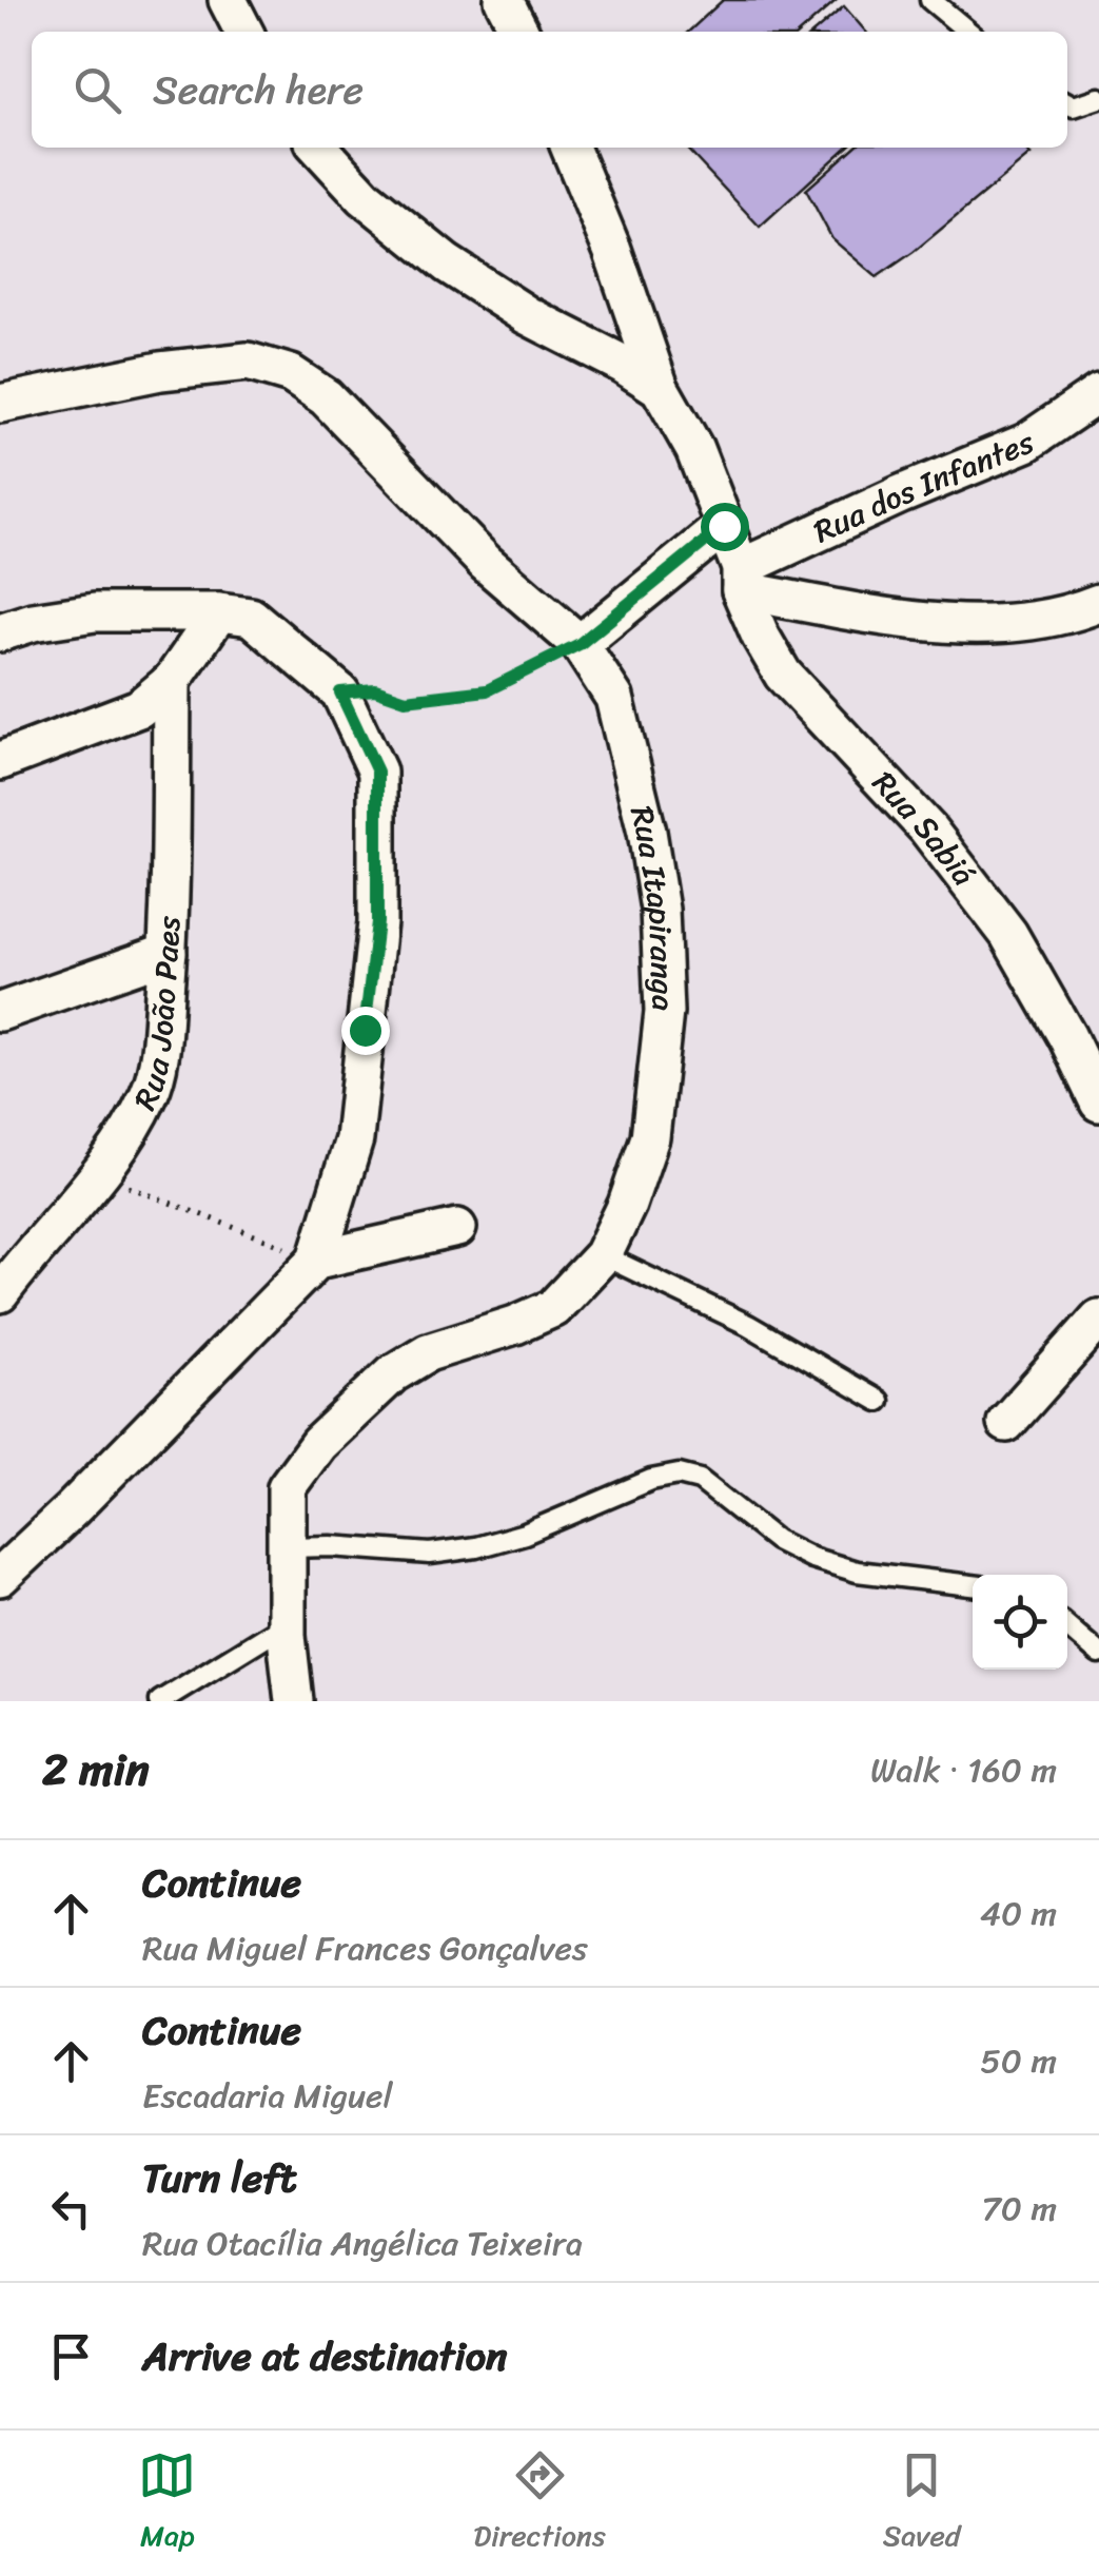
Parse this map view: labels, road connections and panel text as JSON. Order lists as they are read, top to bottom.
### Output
{
  "streets": {
    "street": [
      "Rua dos Infantes",
      "Rua Sabiá",
      "Rua Itapiranga",
      "Rua João Paes"
    ]
  },
  "crossings": [
    ["Rua dos Infantes", "Rua Sabiá"]
  ],
  "page": {
    "search": "Search here",
    "heading": ["2 min", "Walk · 160 m"],
    "list": [
      ["Continue", "Rua Miguel Frances Gonçalves", "40 m"],
      ["Continue", "Escadaria Miguel", "50 m"],
      ["Turn left", "Rua Otacília Angélica Teixeira", "70 m"],
      "Arrive at destination"
    ],
    "nav": ["Map", "Directions", "Saved"]
  }
}
